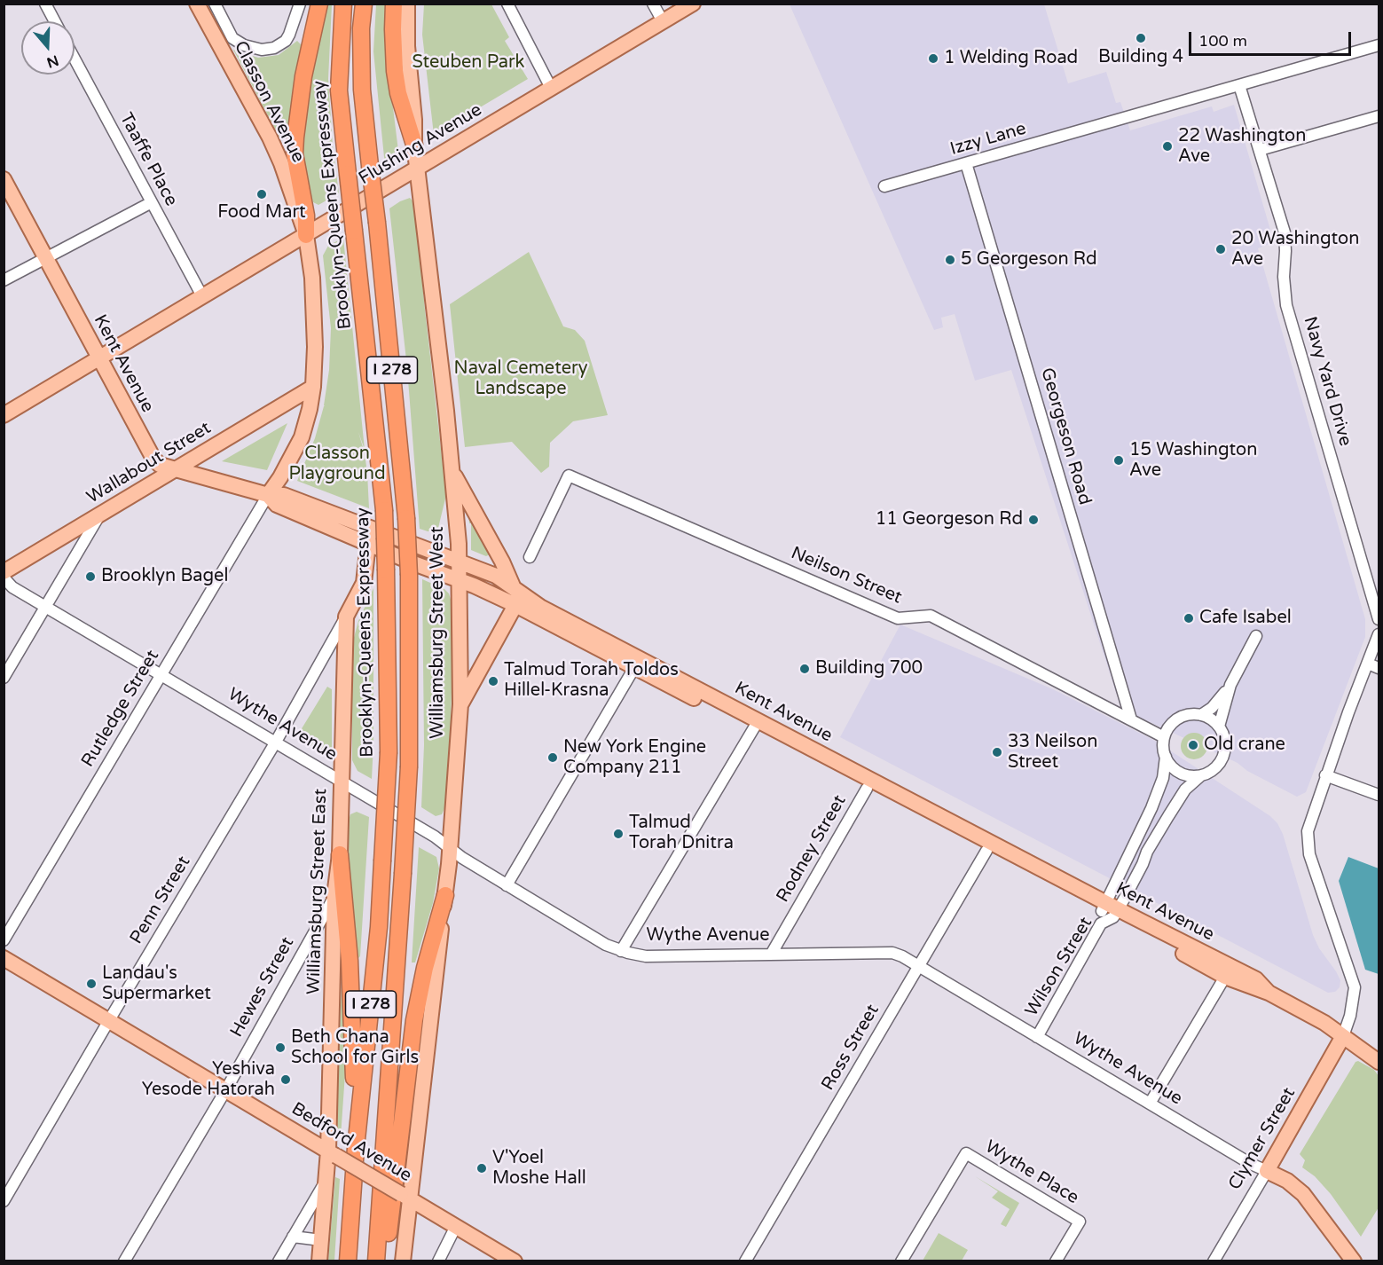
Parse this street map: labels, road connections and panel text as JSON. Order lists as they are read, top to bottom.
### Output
{
  "streets": {
    "highway": ["Brooklyn-Queens Expressway", "I 278"],
    "main road": [
      "Classon Avenue",
      "Flushing Avenue",
      "Kent Avenue",
      "Wallabout Street",
      "Williamsburg Street West",
      "Wythe Avenue",
      "Williamsburg Street East",
      "Clymer Street",
      "Bedford Avenue"
    ],
    "street": [
      "Izzy Lane",
      "Taaffe Place",
      "Navy Yard Drive",
      "Georgeson Road",
      "Neilson Street",
      "Rutledge Street",
      "Rodney Street",
      "Penn Street",
      "Wilson Street",
      "Hewes Street",
      "Ross Street",
      "Wythe Place"
    ]
  },
  "crossings": [
    ["Classon Avenue", "Flushing Avenue"],
    ["Classon Avenue", "Kent Avenue"],
    ["Classon Avenue", "Wallabout Street"],
    ["Classon Avenue", "Rutledge Street"],
    ["Izzy Lane", "Navy Yard Drive"],
    ["Izzy Lane", "Georgeson Road"],
    ["Flushing Avenue", "Taaffe Place"],
    ["Flushing Avenue", "Kent Avenue"],
    ["Flushing Avenue", "Williamsburg Street West"],
    ["Kent Avenue", "Wallabout Street"],
    ["Kent Avenue", "Williamsburg Street West"],
    ["Kent Avenue", "Rutledge Street"],
    ["Kent Avenue", "Rodney Street"],
    ["Kent Avenue", "Williamsburg Street East"],
    ["Kent Avenue", "Wilson Street"],
    ["Kent Avenue", "Ross Street"],
    ["Kent Avenue", "Clymer Street"],
    ["Georgeson Road", "Neilson Street"],
    ["Neilson Street", "Wilson Street"],
    ["Williamsburg Street West", "Wythe Avenue"],
    ["Williamsburg Street West", "Bedford Avenue"],
    ["Rutledge Street", "Wythe Avenue"],
    ["Wythe Avenue", "Rodney Street"],
    ["Wythe Avenue", "Williamsburg Street East"],
    ["Wythe Avenue", "Penn Street"],
    ["Wythe Avenue", "Wilson Street"],
    ["Wythe Avenue", "Ross Street"],
    ["Wythe Avenue", "Clymer Street"],
    ["Williamsburg Street East", "Penn Street"],
    ["Williamsburg Street East", "Hewes Street"],
    ["Williamsburg Street East", "Bedford Avenue"],
    ["Penn Street", "Bedford Avenue"],
    ["Hewes Street", "Bedford Avenue"]
  ],
  "parks": ["Steuben Park", "Naval Cemetery Landscape", "Classon Playground"],
  "places": [
    "Building 4",
    "1 Welding Road",
    "22 Washington Ave",
    "Food Mart",
    "20 Washington Ave",
    "5 Georgeson Rd",
    "15 Washington Ave",
    "11 Georgeson Rd",
    "Brooklyn Bagel",
    "Cafe Isabel",
    "Building 700",
    "Talmud Torah Toldos Hillel-Krasna",
    "Old crane",
    "33 Neilson Street",
    "New York Engine Company 211",
    "Talmud Torah Dnitra",
    "Landau's Supermarket",
    "Beth Chana School for Girls",
    "Yeshiva Yesode Hatorah",
    "V'Yoel Moshe Hall"
  ],
  "scale_bar": "100 m",
  "north": "bottom"
}
